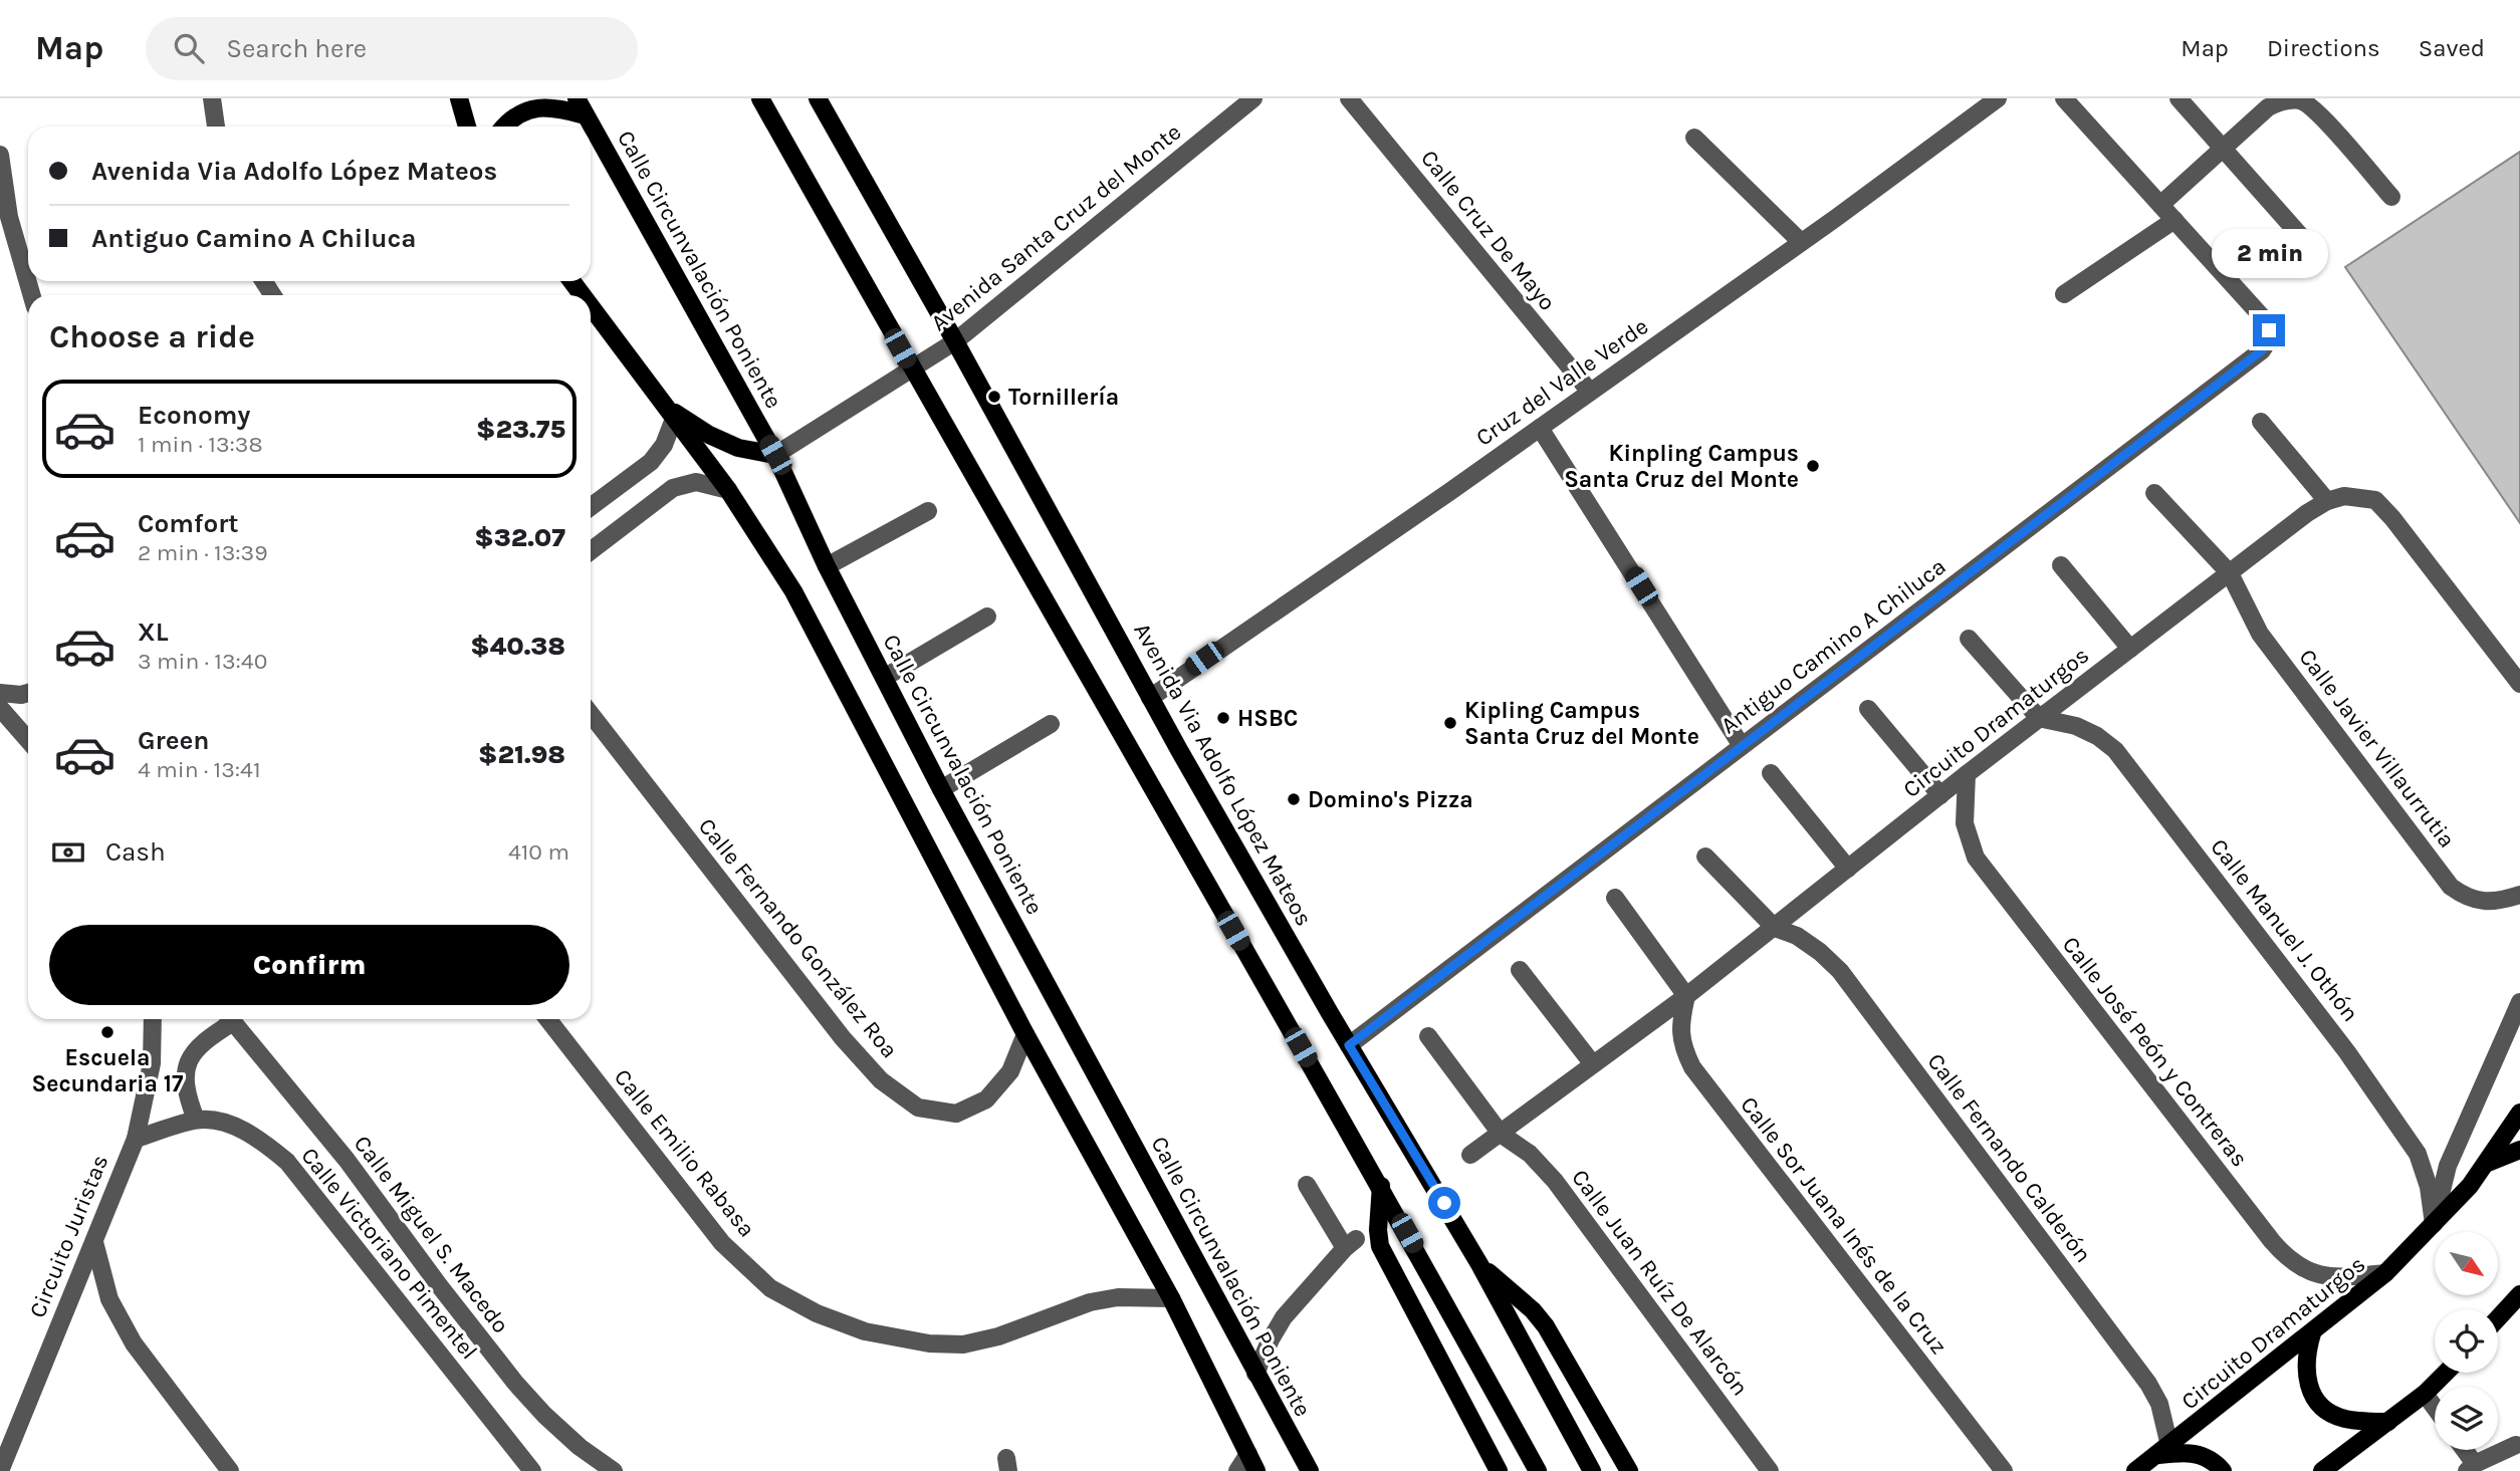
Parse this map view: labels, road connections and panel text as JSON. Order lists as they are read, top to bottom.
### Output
{
  "streets": {
    "main road": ["Calle Circunvalación Poniente", "Circuito Dramaturgos", "Avenida Via Adolfo López Mateos"],
    "street": [
      "Avenida Santa Cruz del Monte",
      "Calle Cruz De Mayo",
      "Cruz del Valle Verde",
      "Antiguo Camino A Chiluca",
      "Calle Javier Villaurrutia",
      "Calle Manuel J. Othón",
      "Calle Fernando González Roa",
      "Calle José Peón y Contreras",
      "Calle Emilio Rabasa",
      "Calle Fernando Calderón",
      "Calle Sor Juana Inés de la Cruz",
      "Calle Miguel S. Macedo",
      "Circuito Juristas",
      "Calle Victoriano Pimentel",
      "Calle Juan Ruíz De Alarcón"
    ]
  },
  "crossings": [
    ["Avenida Santa Cruz del Monte", "Calle Circunvalación Poniente"],
    ["Avenida Santa Cruz del Monte", "Avenida Via Adolfo López Mateos"],
    ["Calle Cruz De Mayo", "Cruz del Valle Verde"],
    ["Cruz del Valle Verde", "Avenida Via Adolfo López Mateos"],
    ["Antiguo Camino A Chiluca", "Avenida Via Adolfo López Mateos"],
    ["Circuito Dramaturgos", "Calle Javier Villaurrutia"],
    ["Circuito Dramaturgos", "Calle Manuel J. Othón"],
    ["Circuito Dramaturgos", "Calle José Peón y Contreras"],
    ["Circuito Dramaturgos", "Calle Fernando Calderón"],
    ["Circuito Dramaturgos", "Calle Sor Juana Inés de la Cruz"],
    ["Circuito Dramaturgos", "Calle Juan Ruíz De Alarcón"],
    ["Circuito Juristas", "Calle Victoriano Pimentel"]
  ],
  "places": [
    "Tornillería",
    "Kinpling Campus Santa Cruz del Monte",
    "HSBC",
    "Kipling Campus Santa Cruz del Monte",
    "Domino's Pizza",
    "Escuela Secundaria 17"
  ],
  "north": "bottom right",
  "page": {
    "header": "Map",
    "search": "Search here",
    "nav": ["Map", "Directions", "Saved"],
    "banner": ["Avenida Via Adolfo López Mateos", "Antiguo Camino A Chiluca"],
    "bubble": "2 min",
    "heading": "Choose a ride",
    "list": [
      {
        "name": "Economy",
        "note": "1 min · 13:38",
        "value": "$23.75"
      },
      {
        "name": "Comfort",
        "note": "2 min · 13:39",
        "value": "$32.07"
      },
      {
        "name": "XL",
        "note": "3 min · 13:40",
        "value": "$40.38"
      },
      {
        "name": "Green",
        "note": "4 min · 13:41",
        "value": "$21.98"
      }
    ],
    "pay": ["Cash", "410 m"],
    "buttons": "Confirm"
  }
}
